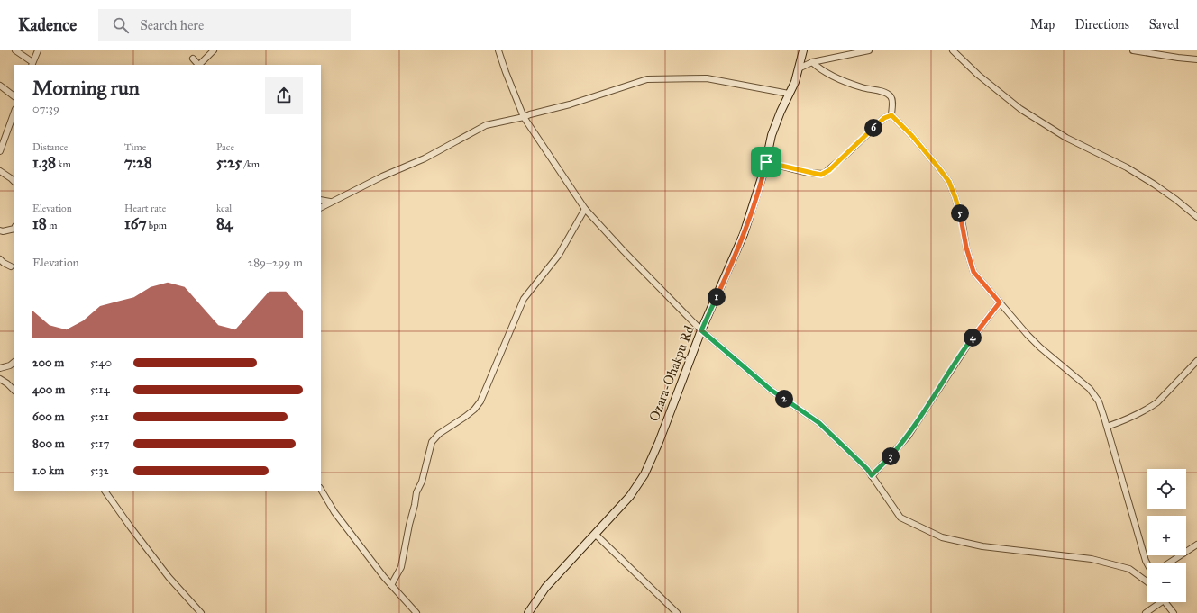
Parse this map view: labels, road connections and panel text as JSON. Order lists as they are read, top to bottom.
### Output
{
  "streets": {
    "main road": ["Ozara-Ohakpu Rd"]
  },
  "page": {
    "header": "Kadence",
    "search": "Search here",
    "nav": ["Map", "Directions", "Saved"],
    "heading": ["Morning run", "07:39"],
    "pins": [
      "6",
      "5",
      "1",
      "4",
      "2",
      "3"
    ],
    "stats": [
      ["Distance", "1.38 km"],
      ["Time", "7:28"],
      ["Pace", "5:25 /km"],
      ["Elevation", "18 m"],
      ["Heart rate", "167 bpm"],
      ["kcal", "84"]
    ],
    "chart": ["Elevation", "289–299 m"],
    "list": [
      {
        "name": "200 m",
        "note": "5:40"
      },
      {
        "name": "400 m",
        "note": "5:14"
      },
      {
        "name": "600 m",
        "note": "5:21"
      },
      {
        "name": "800 m",
        "note": "5:17"
      },
      {
        "name": "1.0 km",
        "note": "5:32"
      }
    ],
    "map_buttons": ["+", "−"]
  }
}
